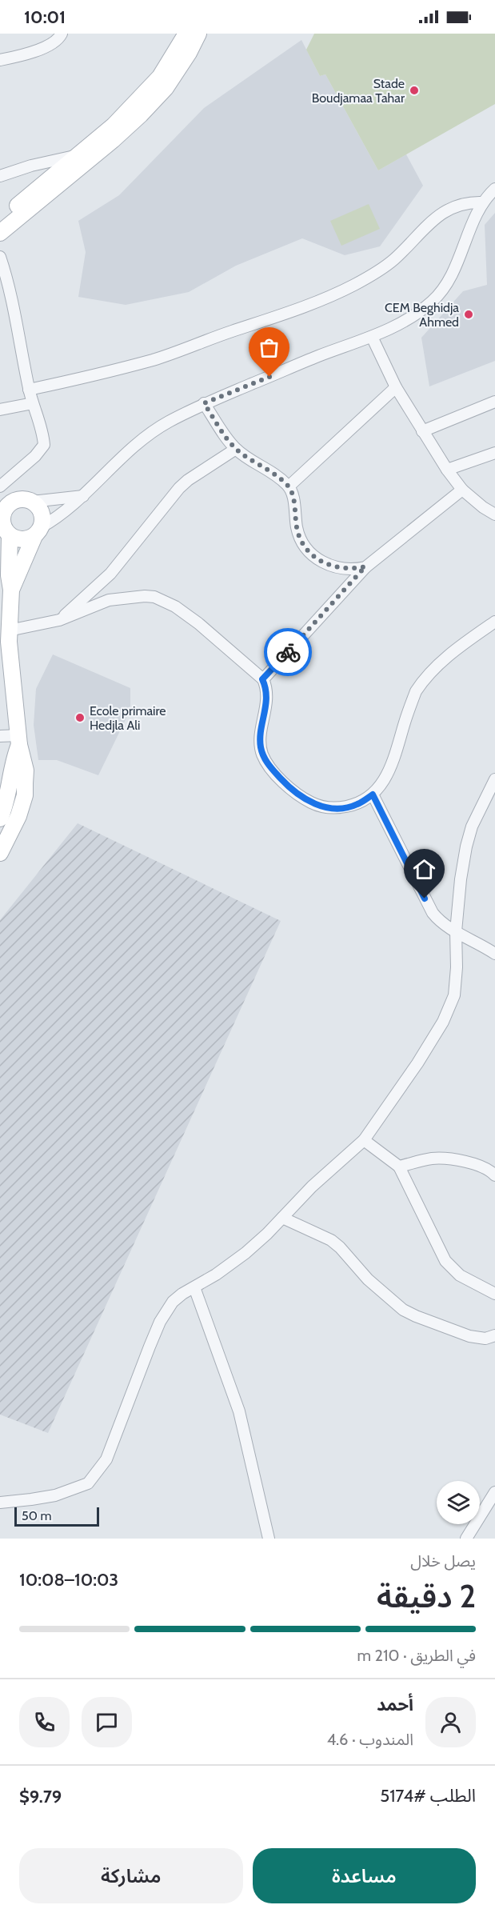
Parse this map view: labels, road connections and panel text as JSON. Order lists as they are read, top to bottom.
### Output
{
  "places": ["Stade Boudjamaa Tahar", "CEM Beghidja Ahmed", "Ecole primaire Hedjla Ali"],
  "scale_bar": "50 m",
  "page": {
    "status": "10:01",
    "scale": "50 m",
    "heading": ["2 دقيقة", "يصل خلال", "10:03–10:08"],
    "panel": [
      "أحمد",
      "المندوب · 4.6",
      "الطلب #5174",
      "$9.79"
    ],
    "bar": "في الطريق · 210 m",
    "buttons": ["مساعدة", "مشاركة"]
  }
}
